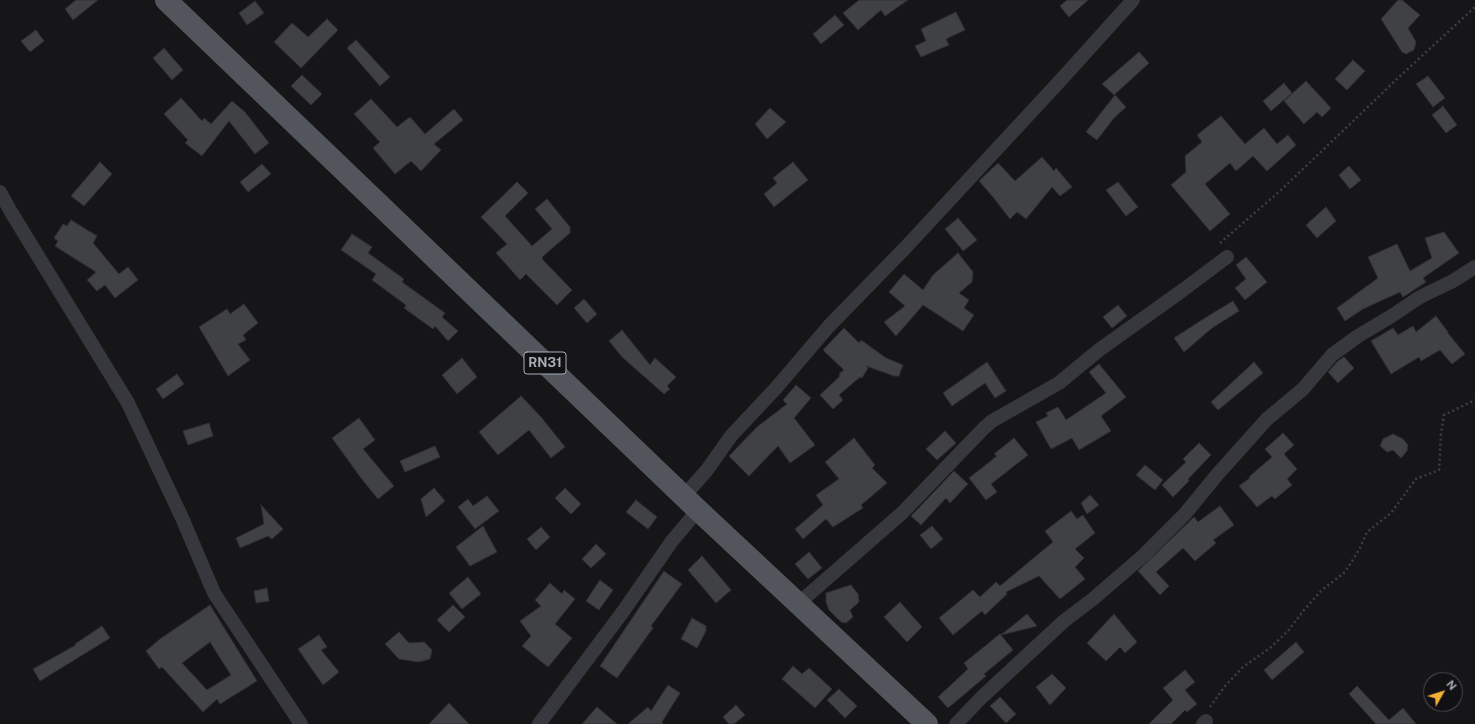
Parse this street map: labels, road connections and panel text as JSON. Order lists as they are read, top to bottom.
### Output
{
  "streets": {
    "main road": ["RN31"]
  },
  "north": "top right"
}
